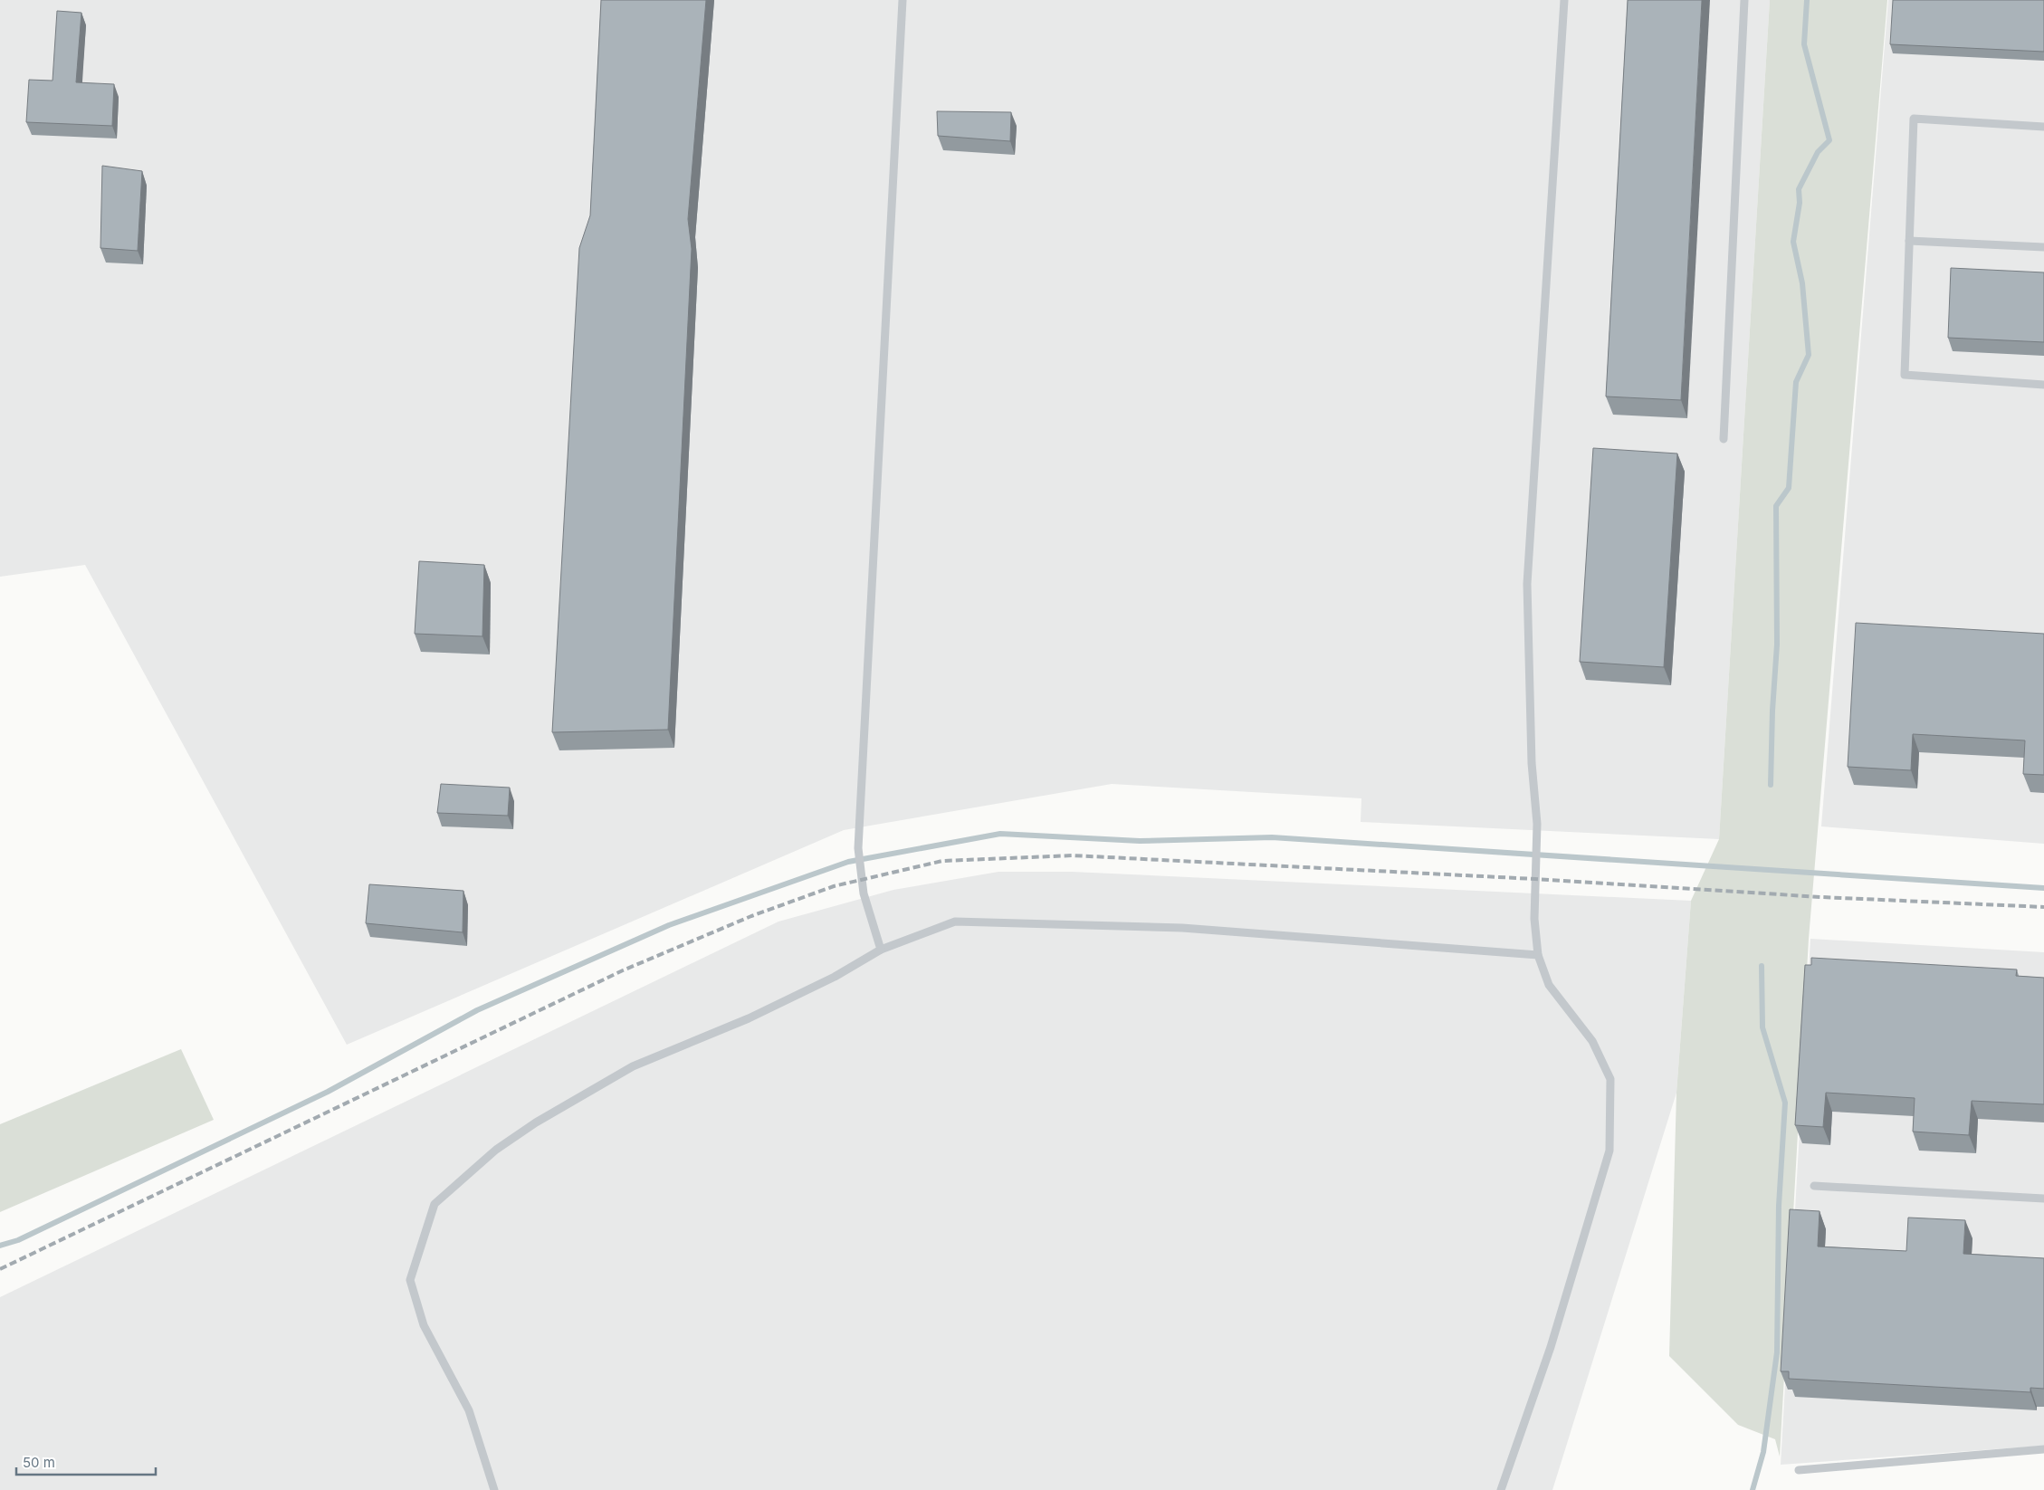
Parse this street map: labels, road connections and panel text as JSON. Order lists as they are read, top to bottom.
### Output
{
  "scale_bar": "50 m"
}
